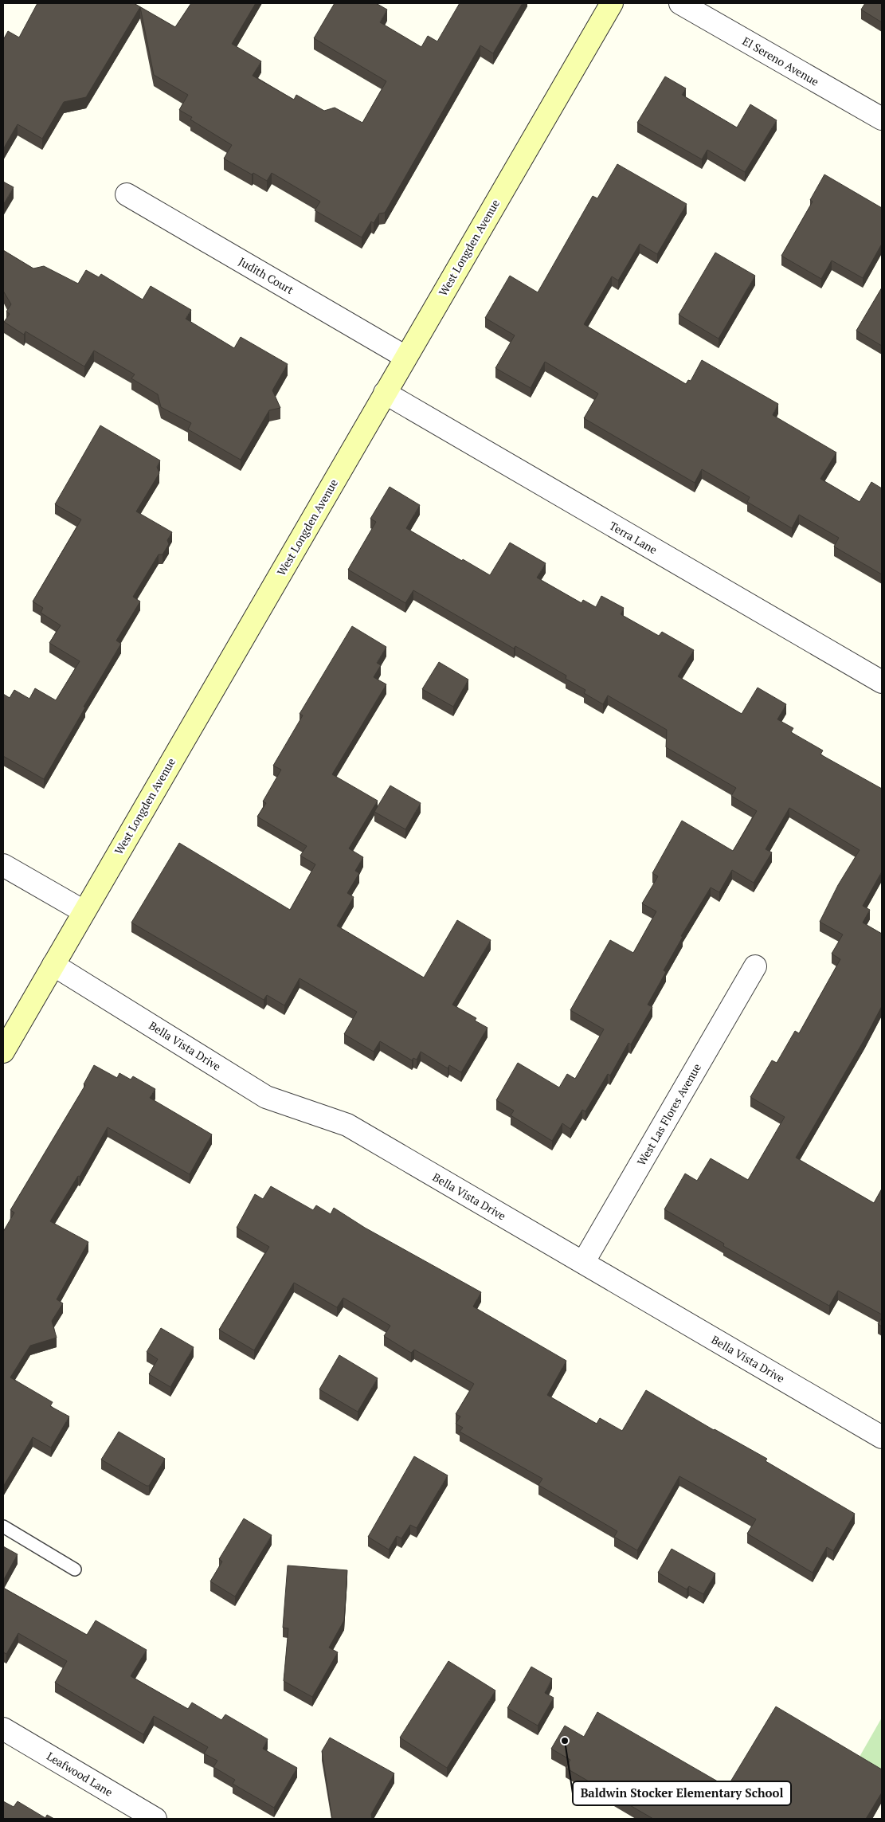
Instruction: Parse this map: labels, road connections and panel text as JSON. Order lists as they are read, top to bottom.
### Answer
{
  "streets": {
    "street": [
      "El Sereno Avenue",
      "West Longden Avenue",
      "Judith Court",
      "Terra Lane",
      "Bella Vista Drive",
      "West Las Flores Avenue",
      "Leafwood Lane"
    ]
  },
  "crossings": [
    ["West Longden Avenue", "Judith Court"],
    ["West Longden Avenue", "Terra Lane"],
    ["West Longden Avenue", "Bella Vista Drive"],
    ["Bella Vista Drive", "West Las Flores Avenue"]
  ],
  "places": ["Baldwin Stocker Elementary School"]
}
